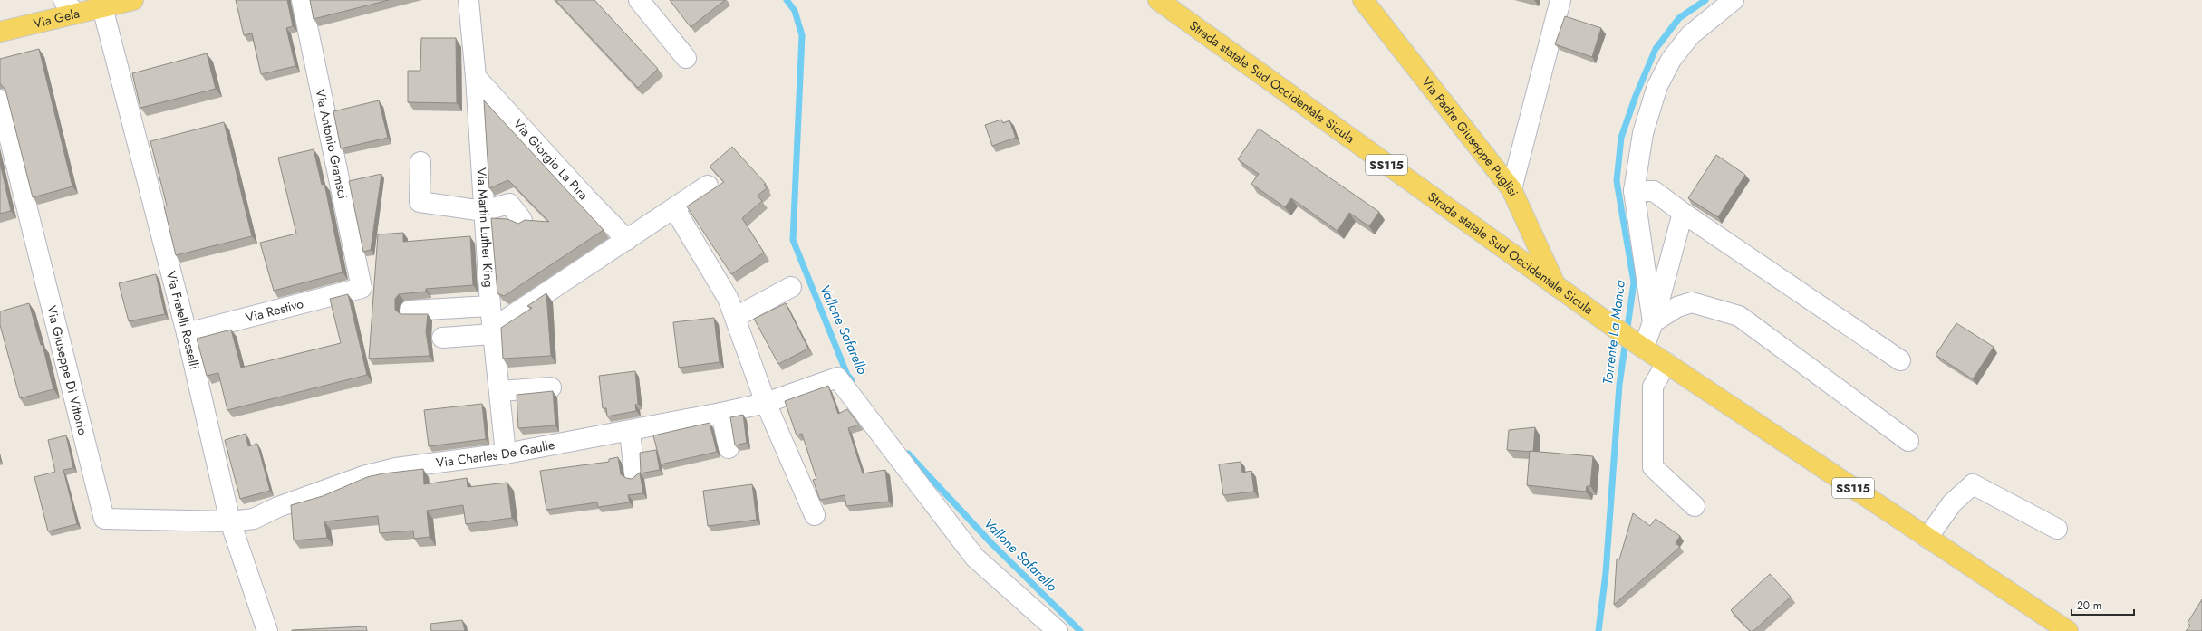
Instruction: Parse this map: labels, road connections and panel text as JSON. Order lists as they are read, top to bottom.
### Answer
{
  "streets": {
    "main road": [
      "Via Gela",
      "Strada statale Sud Occidentale Sicula",
      "Via Padre Giuseppe Puglisi",
      "SS115"
    ],
    "street": [
      "Via Antonio Gramsci",
      "Via Giorgio La Pira",
      "Via Martin Luther King",
      "Via Restivo",
      "Via Fratelli Rosselli",
      "Via Giuseppe Di Vittorio",
      "Via Charles De Gaulle"
    ]
  },
  "crossings": [
    ["Via Gela", "Via Fratelli Rosselli"],
    ["Strada statale Sud Occidentale Sicula", "Via Padre Giuseppe Puglisi"],
    ["Via Antonio Gramsci", "Via Restivo"],
    ["Via Giorgio La Pira", "Via Martin Luther King"],
    ["Via Martin Luther King", "Via Charles De Gaulle"],
    ["Via Restivo", "Via Fratelli Rosselli"],
    ["Via Fratelli Rosselli", "Via Giuseppe Di Vittorio"],
    ["Via Fratelli Rosselli", "Via Charles De Gaulle"],
    ["Via Giuseppe Di Vittorio", "Via Charles De Gaulle"]
  ],
  "water": ["Vallone Safarello", "Torrente La Manca"],
  "scale_bar": "20 m"
}
